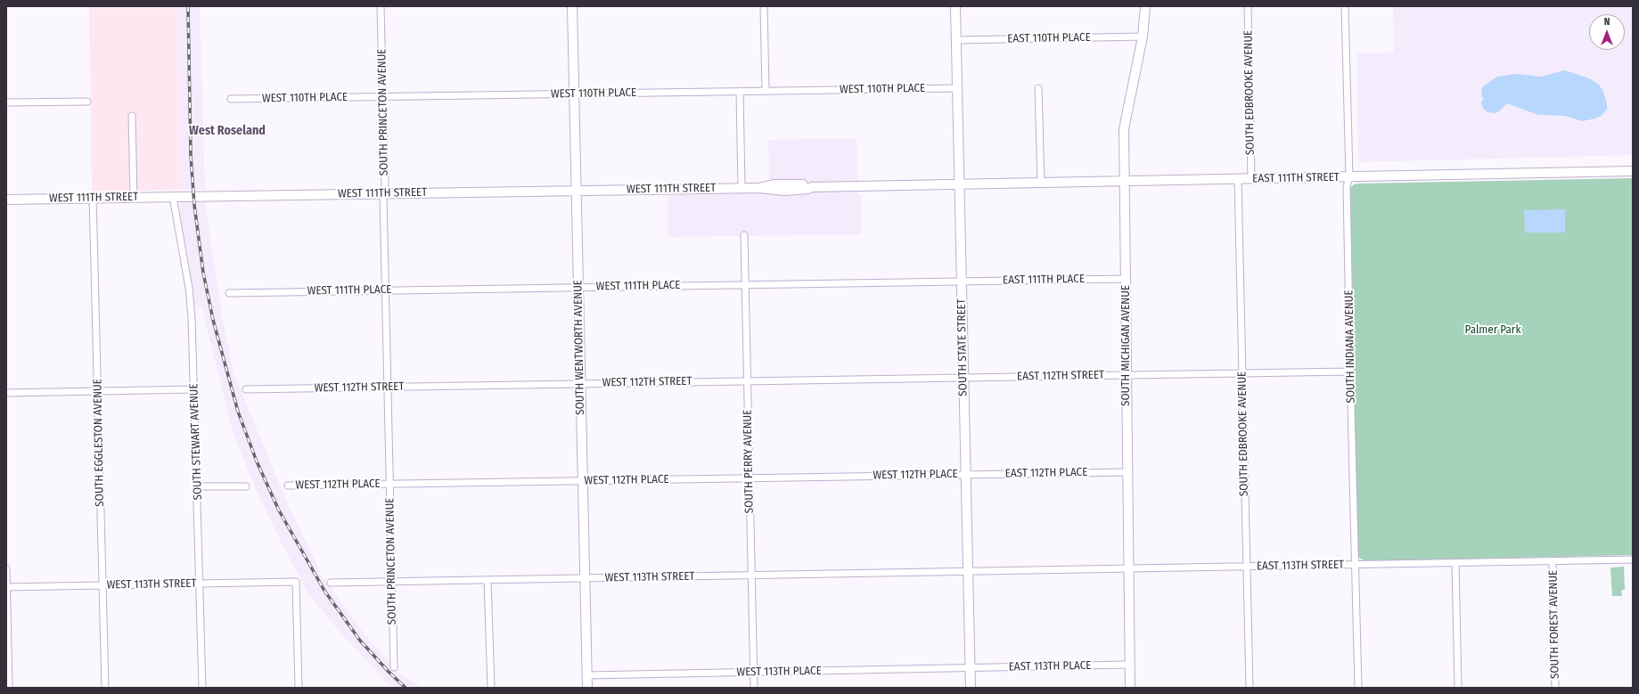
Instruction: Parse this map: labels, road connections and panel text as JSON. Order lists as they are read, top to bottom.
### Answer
{
  "streets": {
    "main road": [
      "EAST 111TH STREET",
      "WEST 111TH STREET",
      "SOUTH MICHIGAN AVENUE",
      "SOUTH WENTWORTH AVENUE",
      "SOUTH STATE STREET"
    ],
    "street": [
      "EAST 110TH PLACE",
      "WEST 110TH PLACE",
      "SOUTH EDBROOKE AVENUE",
      "SOUTH PRINCETON AVENUE",
      "EAST 111TH PLACE",
      "WEST 111TH PLACE",
      "SOUTH INDIANA AVENUE",
      "EAST 112TH STREET",
      "WEST 112TH STREET",
      "SOUTH STEWART AVENUE",
      "SOUTH EGGLESTON AVENUE",
      "SOUTH PERRY AVENUE",
      "EAST 112TH PLACE",
      "WEST 112TH PLACE",
      "EAST 113TH STREET",
      "WEST 113TH STREET",
      "SOUTH FOREST AVENUE",
      "EAST 113TH PLACE",
      "WEST 113TH PLACE"
    ]
  },
  "crossings": [
    ["EAST 110TH PLACE", "SOUTH MICHIGAN AVENUE"],
    ["EAST 110TH PLACE", "SOUTH STATE STREET"],
    ["WEST 110TH PLACE", "SOUTH PRINCETON AVENUE"],
    ["WEST 110TH PLACE", "SOUTH WENTWORTH AVENUE"],
    ["WEST 110TH PLACE", "SOUTH STATE STREET"],
    ["SOUTH EDBROOKE AVENUE", "EAST 111TH STREET"],
    ["SOUTH EDBROOKE AVENUE", "EAST 112TH STREET"],
    ["SOUTH EDBROOKE AVENUE", "EAST 113TH STREET"],
    ["SOUTH PRINCETON AVENUE", "WEST 111TH STREET"],
    ["SOUTH PRINCETON AVENUE", "WEST 111TH PLACE"],
    ["SOUTH PRINCETON AVENUE", "WEST 112TH STREET"],
    ["SOUTH PRINCETON AVENUE", "WEST 112TH PLACE"],
    ["SOUTH PRINCETON AVENUE", "WEST 113TH STREET"],
    ["EAST 111TH STREET", "WEST 111TH STREET"],
    ["EAST 111TH STREET", "SOUTH MICHIGAN AVENUE"],
    ["EAST 111TH STREET", "SOUTH INDIANA AVENUE"],
    ["EAST 111TH STREET", "SOUTH STATE STREET"],
    ["WEST 111TH STREET", "SOUTH WENTWORTH AVENUE"],
    ["WEST 111TH STREET", "SOUTH STATE STREET"],
    ["WEST 111TH STREET", "SOUTH STEWART AVENUE"],
    ["WEST 111TH STREET", "SOUTH EGGLESTON AVENUE"],
    ["EAST 111TH PLACE", "WEST 111TH PLACE"],
    ["EAST 111TH PLACE", "SOUTH MICHIGAN AVENUE"],
    ["EAST 111TH PLACE", "SOUTH STATE STREET"],
    ["WEST 111TH PLACE", "SOUTH WENTWORTH AVENUE"],
    ["WEST 111TH PLACE", "SOUTH STATE STREET"],
    ["WEST 111TH PLACE", "SOUTH PERRY AVENUE"],
    ["SOUTH MICHIGAN AVENUE", "EAST 112TH STREET"],
    ["SOUTH MICHIGAN AVENUE", "EAST 112TH PLACE"],
    ["SOUTH MICHIGAN AVENUE", "EAST 113TH STREET"],
    ["SOUTH MICHIGAN AVENUE", "EAST 113TH PLACE"],
    ["SOUTH INDIANA AVENUE", "EAST 112TH STREET"],
    ["SOUTH INDIANA AVENUE", "EAST 113TH STREET"],
    ["SOUTH WENTWORTH AVENUE", "WEST 112TH STREET"],
    ["SOUTH WENTWORTH AVENUE", "WEST 112TH PLACE"],
    ["SOUTH WENTWORTH AVENUE", "WEST 113TH STREET"],
    ["SOUTH WENTWORTH AVENUE", "WEST 113TH PLACE"],
    ["SOUTH STATE STREET", "EAST 112TH STREET"],
    ["SOUTH STATE STREET", "WEST 112TH STREET"],
    ["SOUTH STATE STREET", "EAST 112TH PLACE"],
    ["SOUTH STATE STREET", "WEST 112TH PLACE"],
    ["SOUTH STATE STREET", "EAST 113TH STREET"],
    ["SOUTH STATE STREET", "WEST 113TH STREET"],
    ["SOUTH STATE STREET", "EAST 113TH PLACE"],
    ["SOUTH STATE STREET", "WEST 113TH PLACE"],
    ["EAST 112TH STREET", "WEST 112TH STREET"],
    ["WEST 112TH STREET", "SOUTH PERRY AVENUE"],
    ["SOUTH STEWART AVENUE", "WEST 113TH STREET"],
    ["SOUTH EGGLESTON AVENUE", "WEST 113TH STREET"],
    ["SOUTH PERRY AVENUE", "WEST 112TH PLACE"],
    ["SOUTH PERRY AVENUE", "WEST 113TH STREET"],
    ["SOUTH PERRY AVENUE", "WEST 113TH PLACE"],
    ["EAST 112TH PLACE", "WEST 112TH PLACE"],
    ["EAST 113TH STREET", "WEST 113TH STREET"],
    ["EAST 113TH STREET", "SOUTH FOREST AVENUE"],
    ["EAST 113TH PLACE", "WEST 113TH PLACE"]
  ],
  "districts": ["West Roseland"],
  "parks": ["Palmer Park"],
  "north": "top"
}
